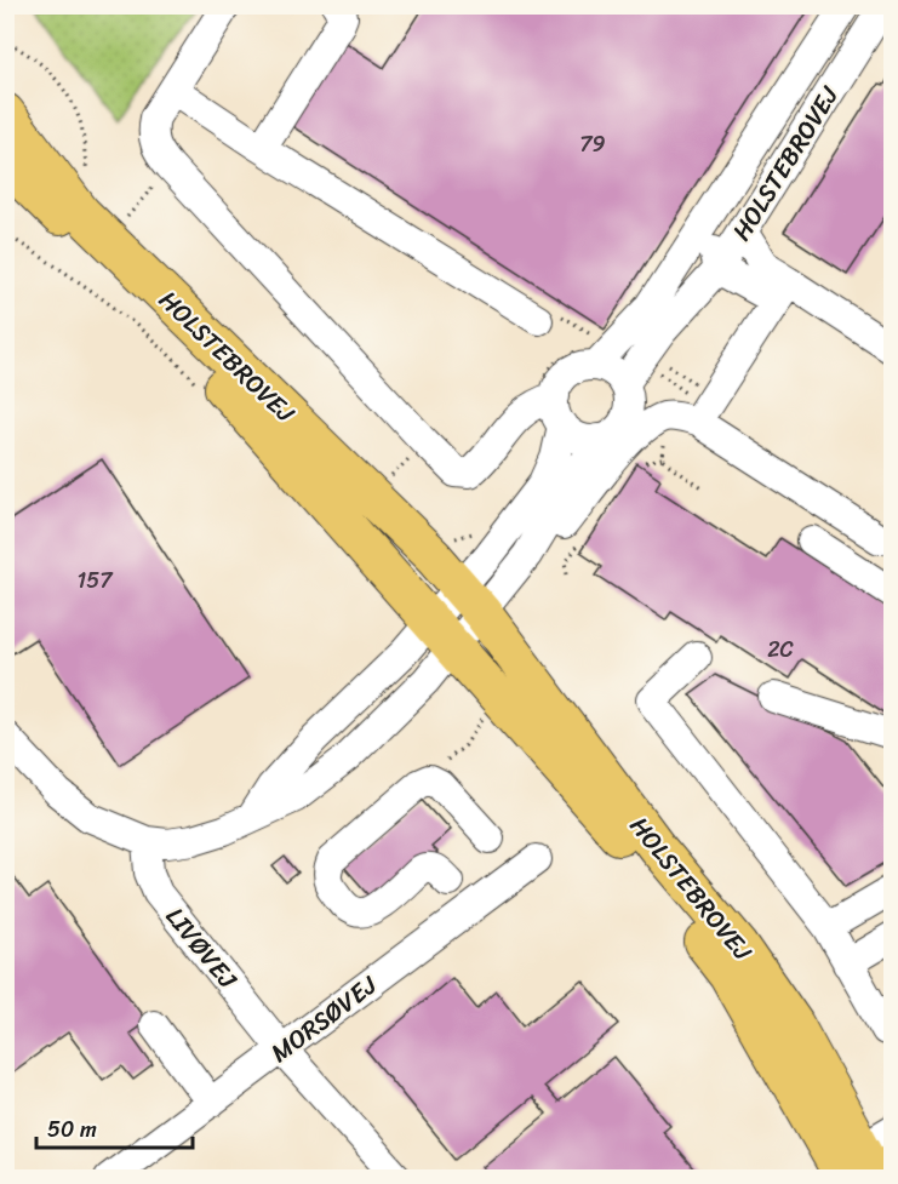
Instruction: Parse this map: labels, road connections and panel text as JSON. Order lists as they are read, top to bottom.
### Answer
{
  "streets": {
    "main road": ["HOLSTEBROVEJ"],
    "street": ["LIVØVEJ", "MORSØVEJ"]
  },
  "crossings": [
    ["LIVØVEJ", "MORSØVEJ"]
  ],
  "house_numbers": ["79", "157", "2C"],
  "scale_bar": "50 m"
}
